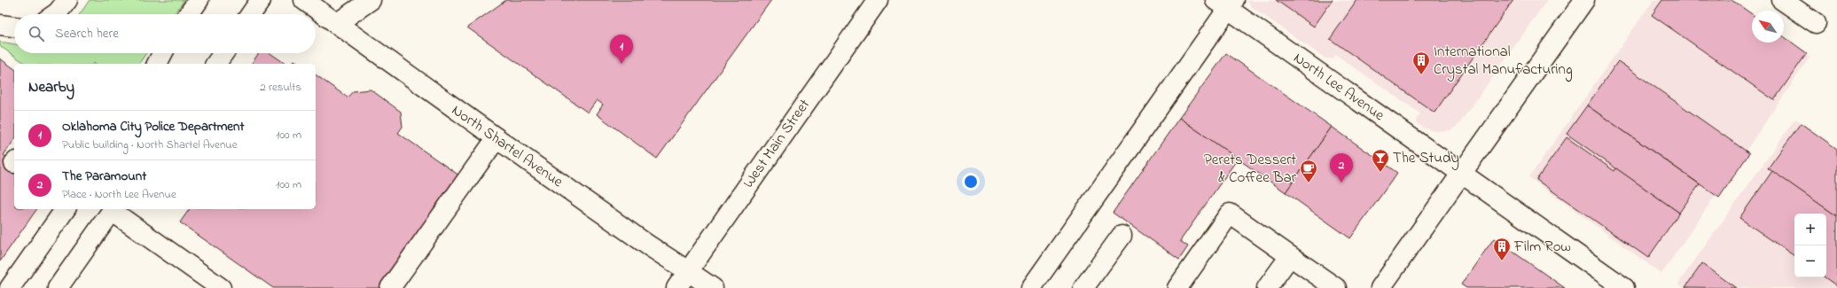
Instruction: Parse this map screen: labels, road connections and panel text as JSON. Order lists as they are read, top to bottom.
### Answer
{
  "streets": {
    "main road": ["North Lee Avenue", "West Main Street", "North Shartel Avenue"]
  },
  "crossings": [
    ["West Main Street", "North Shartel Avenue"]
  ],
  "places": {
    "building": ["International Crystal Manufacturing", "Film Row"],
    "bar": ["The Study"],
    "cafe": ["Perets Dessert & Coffee Bar"]
  },
  "north": "top left",
  "page": {
    "search": "Search here",
    "pins": ["1", "2"],
    "heading": ["Nearby", "2 results"],
    "list": [
      {
        "mark": "1",
        "name": "Oklahoma City Police Department",
        "note": "Public building · North Shartel Avenue",
        "value": "100 m"
      },
      {
        "mark": "2",
        "name": "The Paramount",
        "note": "Place · North Lee Avenue",
        "value": "100 m"
      }
    ],
    "map_buttons": ["+", "−"]
  }
}
